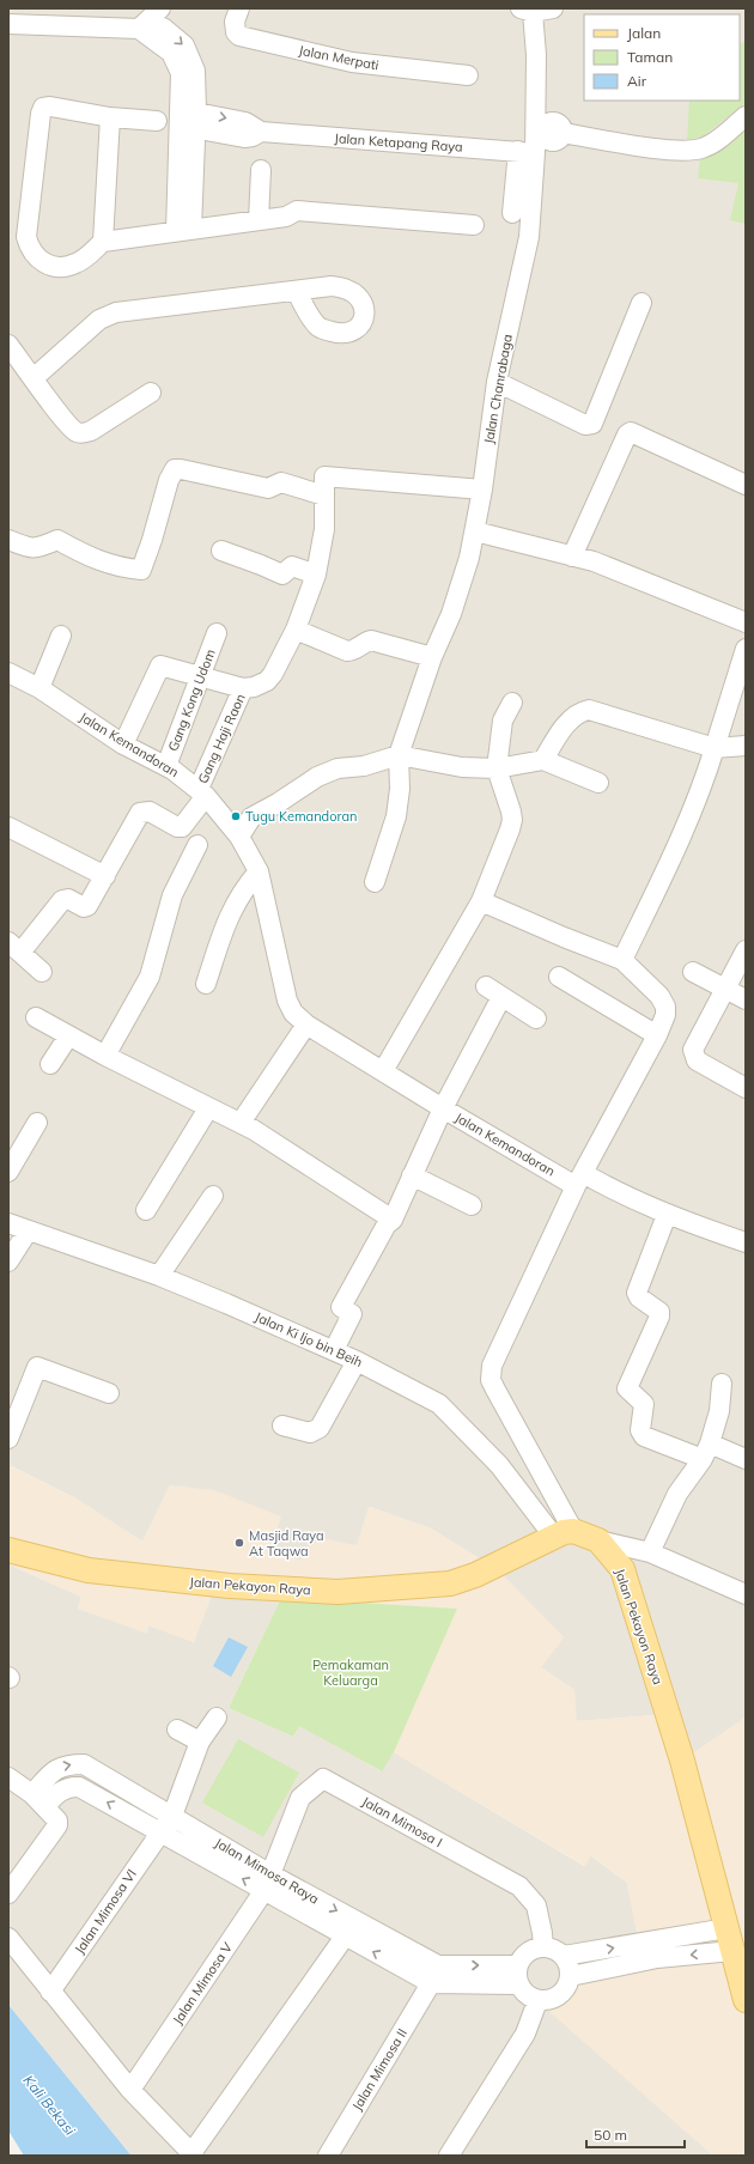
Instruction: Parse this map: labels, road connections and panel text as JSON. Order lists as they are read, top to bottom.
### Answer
{
  "streets": {
    "main road": ["Jalan Pekayon Raya"],
    "street": [
      "Jalan Merpati",
      "Jalan Ketapang Raya",
      "Jalan Chanrabaga",
      "Gang Kong Udom",
      "Gang Haji Raon",
      "Jalan Kemandoran",
      "Jalan Ki Ijo bin Beih",
      "Jalan Mimosa I",
      "Jalan Mimosa Raya",
      "Jalan Mimosa VI",
      "Jalan Mimosa V",
      "Jalan Mimosa II"
    ]
  },
  "crossings": [
    ["Jalan Ketapang Raya", "Jalan Chanrabaga"],
    ["Gang Kong Udom", "Jalan Kemandoran"],
    ["Gang Haji Raon", "Jalan Kemandoran"],
    ["Jalan Ki Ijo bin Beih", "Jalan Pekayon Raya"],
    ["Jalan Mimosa I", "Jalan Mimosa Raya"],
    ["Jalan Mimosa I", "Jalan Mimosa V"],
    ["Jalan Mimosa Raya", "Jalan Mimosa VI"],
    ["Jalan Mimosa Raya", "Jalan Mimosa V"]
  ],
  "water": ["Kali Bekasi"],
  "parks": ["Pemakaman Keluarga"],
  "places": ["Tugu Kemandoran", "Masjid Raya At Taqwa"],
  "legend": ["Jalan", "Taman", "Air"],
  "scale_bar": "50 m"
}
